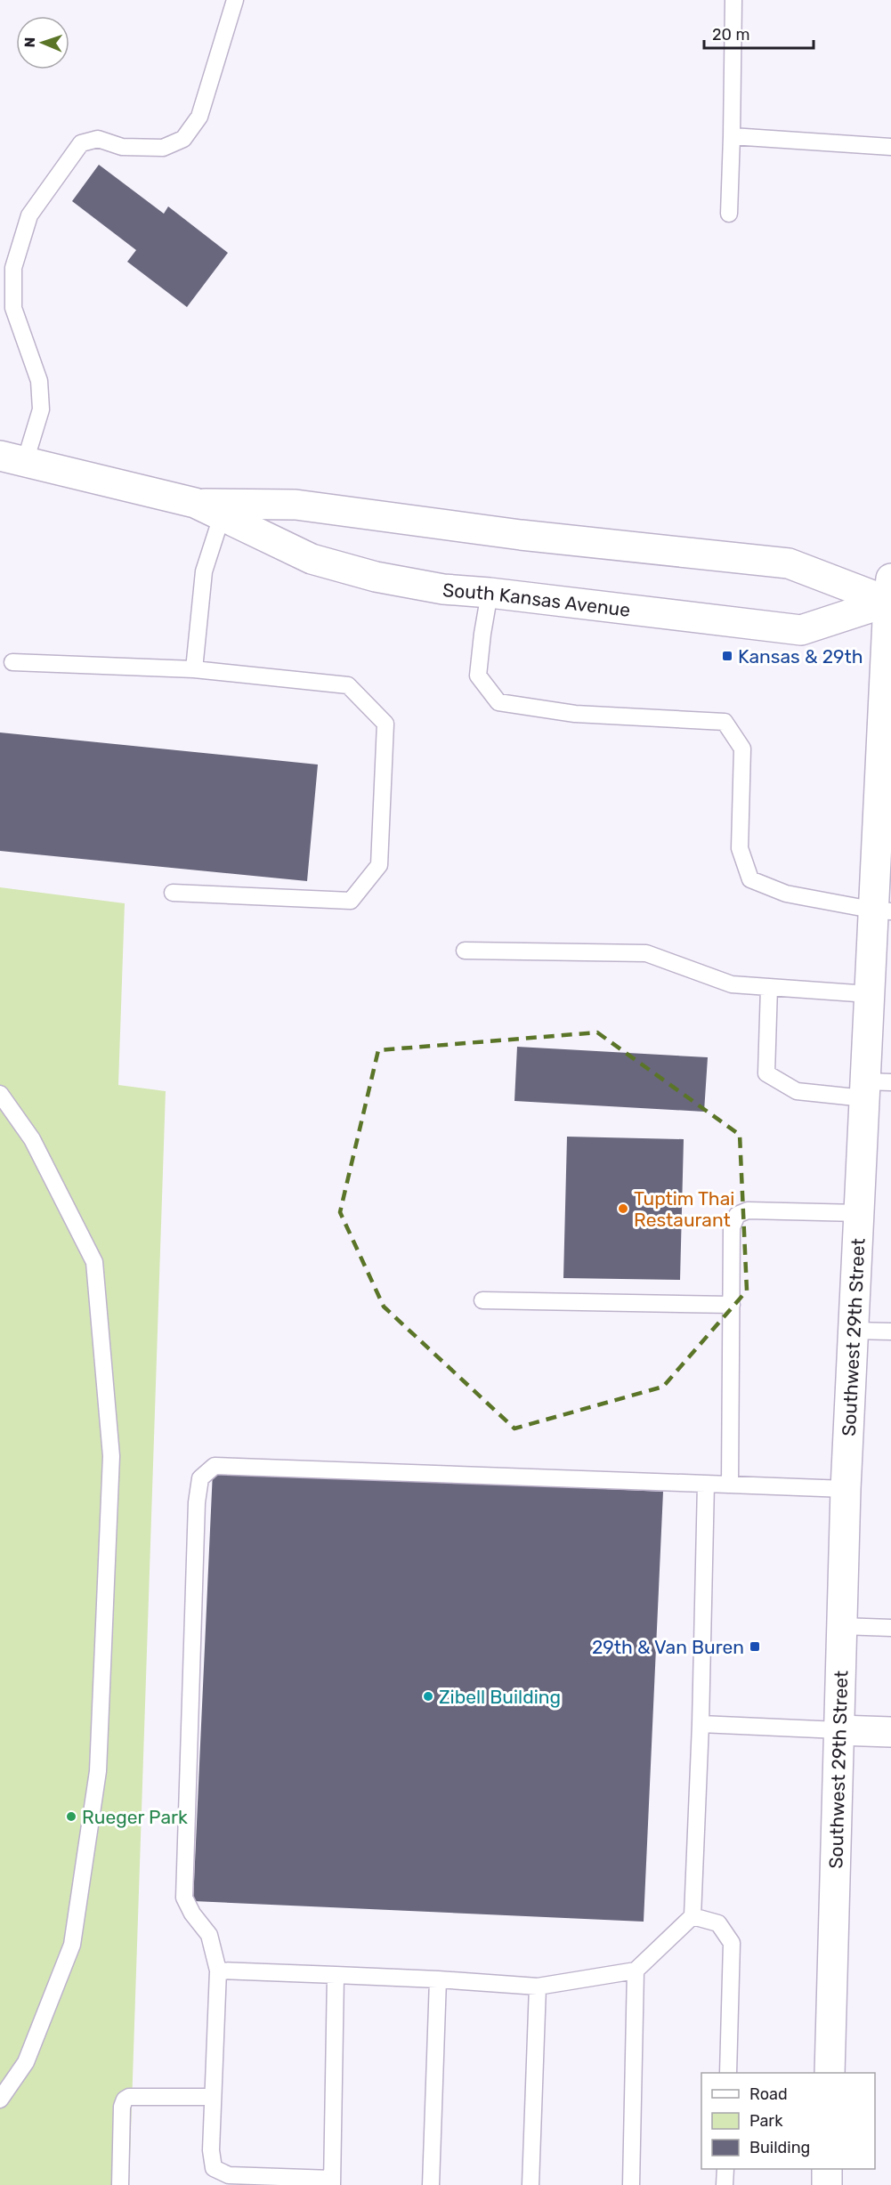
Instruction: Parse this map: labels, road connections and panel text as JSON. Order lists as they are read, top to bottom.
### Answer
{
  "streets": {
    "main road": ["South Kansas Avenue", "Southwest 29th Street"]
  },
  "crossings": [
    ["South Kansas Avenue", "Southwest 29th Street"]
  ],
  "places": {
    "transit": ["Kansas & 29th", "29th & Van Buren"],
    "other": ["Tuptim Thai Restaurant", "Zibell Building", "Rueger Park"]
  },
  "legend": ["Road", "Park", "Building"],
  "scale_bar": "20 m",
  "north": "left"
}
